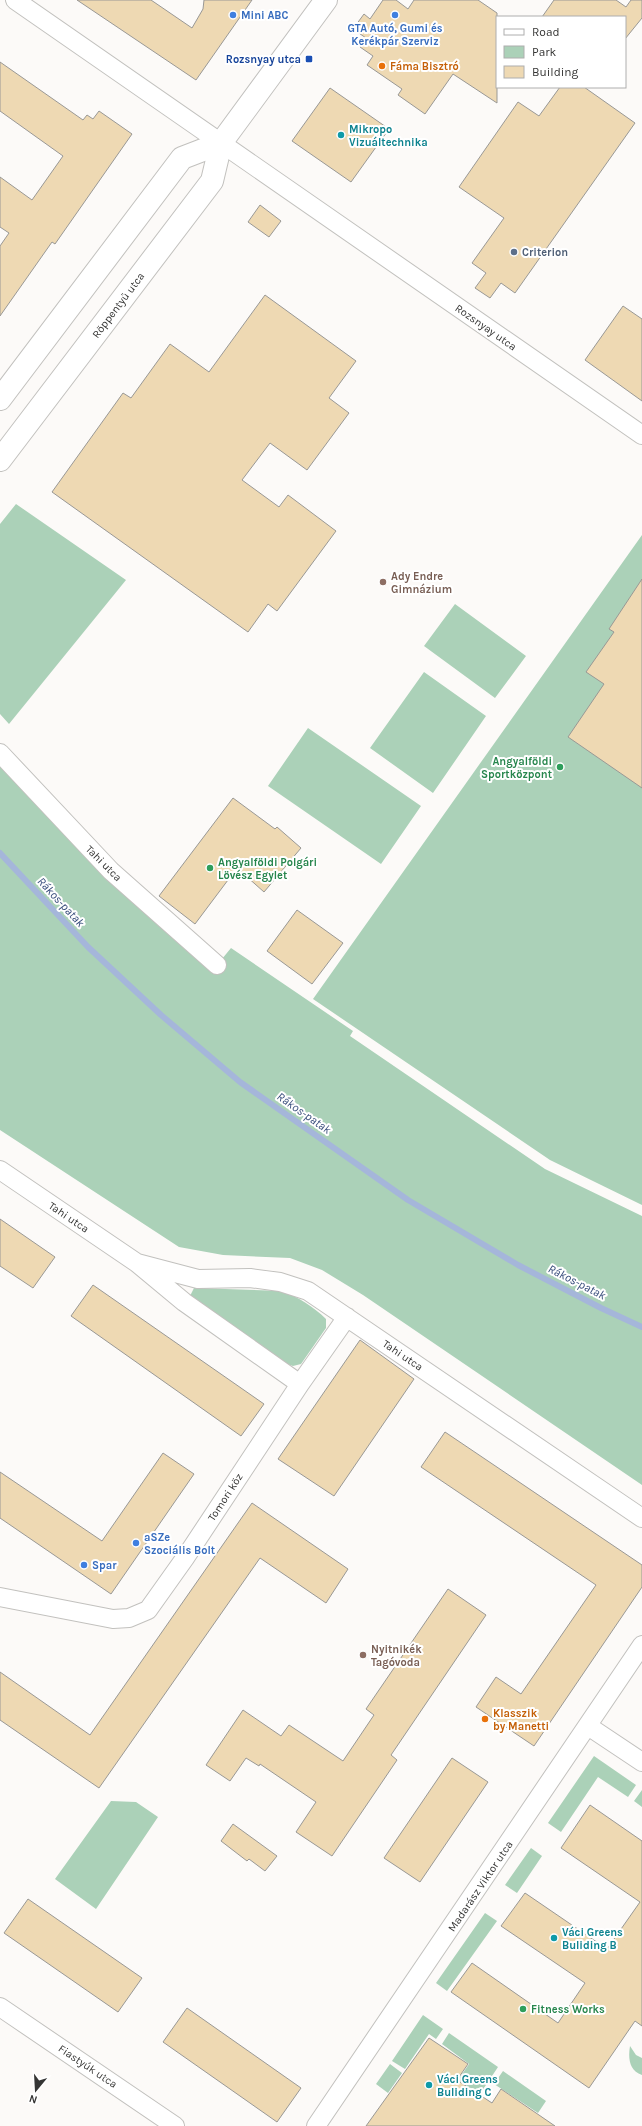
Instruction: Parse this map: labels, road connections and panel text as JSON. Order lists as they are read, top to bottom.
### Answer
{
  "streets": {
    "street": [
      "Röppentyű utca",
      "Rozsnyay utca",
      "Tahi utca",
      "Tomori köz",
      "Madarász Viktor utca",
      "Fiastyúk utca"
    ]
  },
  "crossings": [
    ["Röppentyű utca", "Rozsnyay utca"],
    ["Tahi utca", "Tomori köz"]
  ],
  "water": ["Rákos-patak"],
  "places": {
    "other": [
      "Mini ABC",
      "GTA Autó, Gumi és Kerékpár Szerviz",
      "Fáma Bisztró",
      "Mikropo Vizuáltechnika",
      "Criterion",
      "Ady Endre Gimnázium",
      "Angyalföldi Sportközpont",
      "Angyalföldi Polgári Lövész Egylet",
      "aSZe Szociális Bolt",
      "Spar",
      "Nyitnikék Tagóvoda",
      "Klasszik by Manetti",
      "Váci Greens Buliding B",
      "Fitness Works",
      "Váci Greens Buliding C"
    ],
    "transit": ["Rozsnyay utca"]
  },
  "legend": ["Road", "Park", "Building"],
  "north": "bottom"
}
